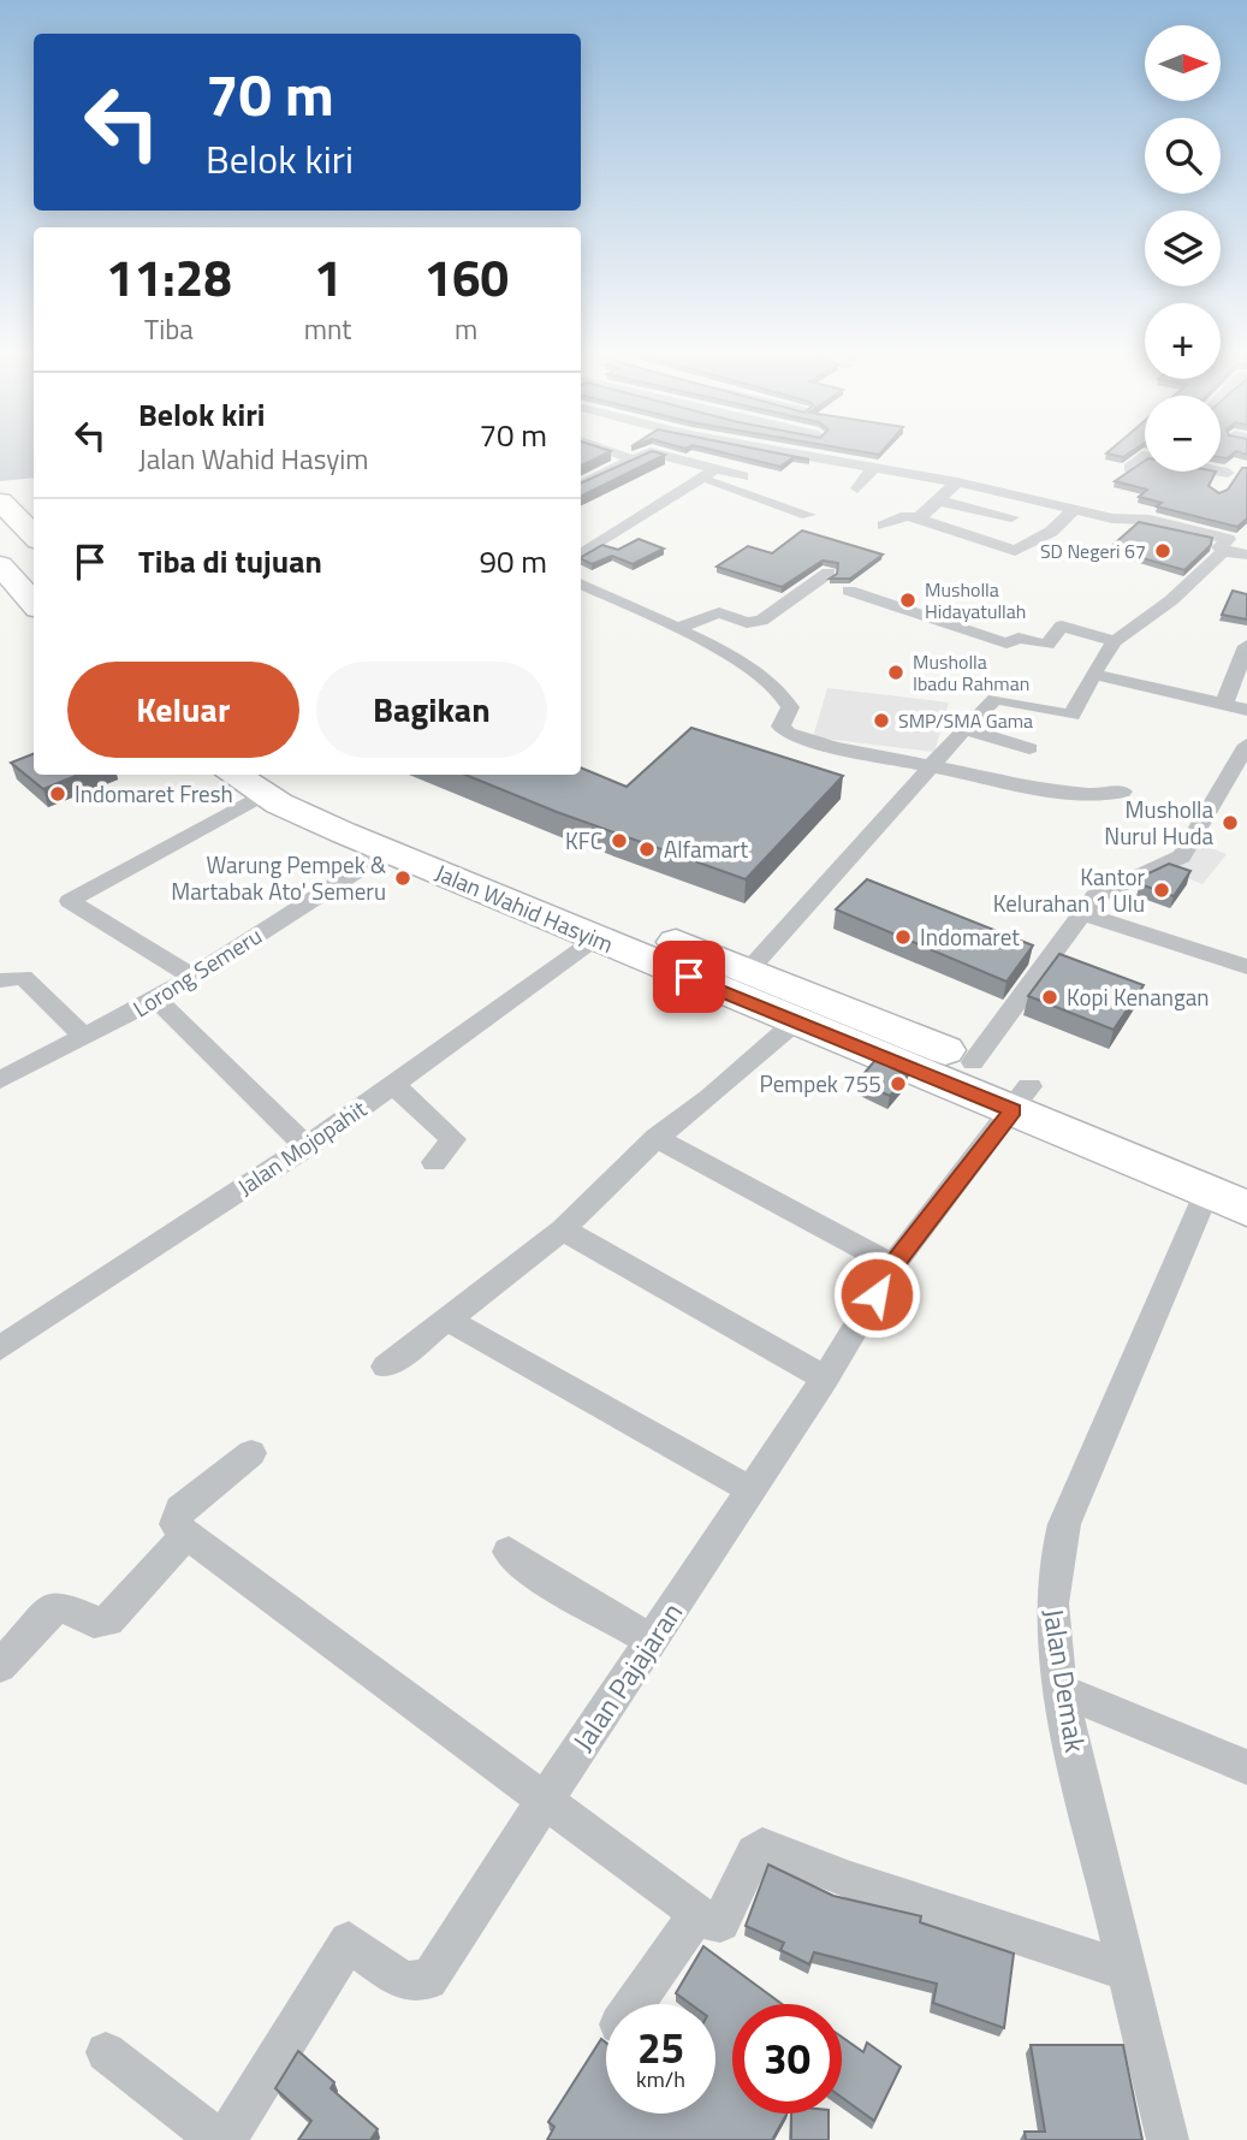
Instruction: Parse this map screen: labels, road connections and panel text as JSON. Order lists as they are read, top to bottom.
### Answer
{
  "streets": {
    "highway": ["Jalan Wahid Hasyim"],
    "street": [
      "Lorong Semeru",
      "Jalan Mojopahit",
      "Jalan Pajajaran",
      "Jalan Demak"
    ]
  },
  "crossings": [
    ["Jalan Wahid Hasyim", "Lorong Semeru"],
    ["Jalan Wahid Hasyim", "Jalan Mojopahit"],
    ["Jalan Wahid Hasyim", "Jalan Pajajaran"],
    ["Jalan Wahid Hasyim", "Jalan Demak"]
  ],
  "places": [
    "SD Negeri 67",
    "Musholla Hidayatullah",
    "Musholla Ibadu Rahman",
    "SMP/SMA Gama",
    "Indomaret Fresh",
    "Musholla Nurul Huda",
    "KFC",
    "Alfamart",
    "Warung Pempek & Martabak Ato' Semeru",
    "Kantor Kelurahan 1 Ulu",
    "Indomaret",
    "Kopi Kenangan",
    "Pempek 755"
  ],
  "north": "right",
  "page": {
    "map_buttons": ["+", "−"],
    "turn": ["70 m", "Belok kiri"],
    "eta": [
      "11:28",
      "Tiba",
      "1",
      "mnt",
      "160",
      "m"
    ],
    "list": [
      {
        "name": "Belok kiri",
        "note": "Jalan Wahid Hasyim",
        "value": "70 m"
      },
      {
        "name": "Tiba di tujuan",
        "value": "90 m"
      }
    ],
    "buttons": ["Keluar", "Bagikan"],
    "speed": "25 km/h",
    "limit": "30"
  }
}
